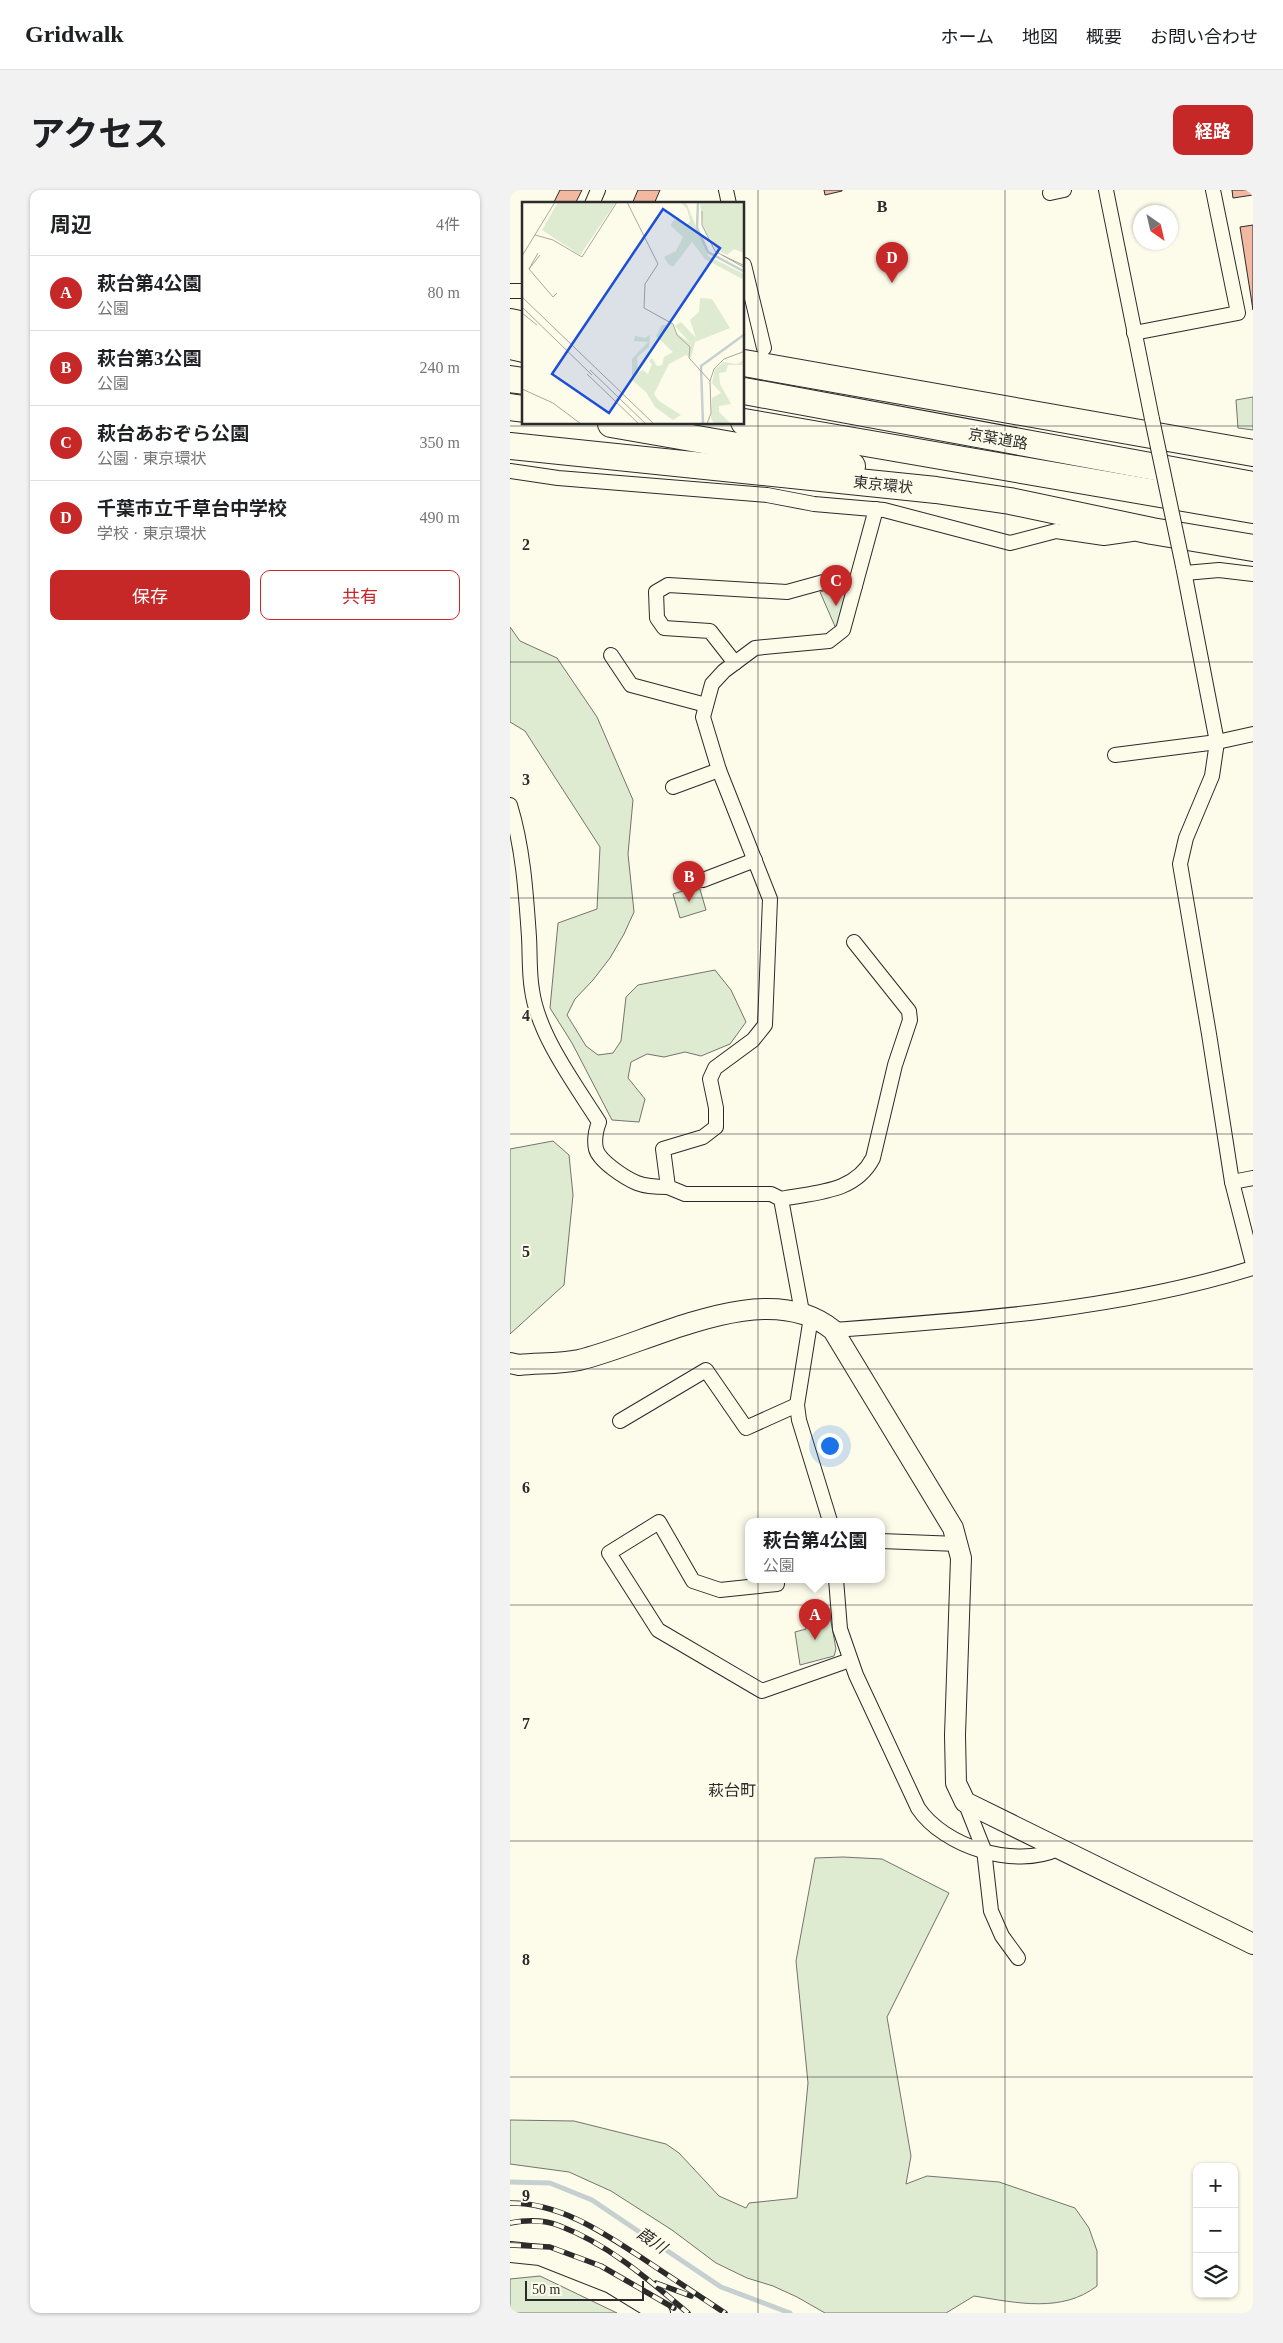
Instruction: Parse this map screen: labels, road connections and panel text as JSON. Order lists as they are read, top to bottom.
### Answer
{
  "streets": {
    "highway": ["京葉道路", "東京環状"]
  },
  "districts": ["萩台町"],
  "water": ["葭川"],
  "scale_bar": "50 m",
  "north": "bottom right",
  "page": {
    "header": "Gridwalk",
    "nav": [
      "ホーム",
      "地図",
      "概要",
      "お問い合わせ"
    ],
    "title": "アクセス",
    "buttons": [
      "経路",
      ["保存", "共有"]
    ],
    "heading": ["周辺", "4件"],
    "pins": [
      "D",
      "C",
      "B",
      "A"
    ],
    "list": [
      {
        "mark": "A",
        "name": "萩台第4公園",
        "note": "公園",
        "value": "80 m"
      },
      {
        "mark": "B",
        "name": "萩台第3公園",
        "note": "公園",
        "value": "240 m"
      },
      {
        "mark": "C",
        "name": "萩台あおぞら公園",
        "note": "公園 · 東京環状",
        "value": "350 m"
      },
      {
        "mark": "D",
        "name": "千葉市立千草台中学校",
        "note": "学校 · 東京環状",
        "value": "490 m"
      }
    ],
    "popup": ["萩台第4公園", "公園"],
    "map_buttons": ["+", "−"],
    "scale": "50 m"
  },
  "grid": {
    "columns": ["B"],
    "rows": [
      "2",
      "3",
      "4",
      "5",
      "6",
      "7",
      "8",
      "9"
    ]
  }
}
